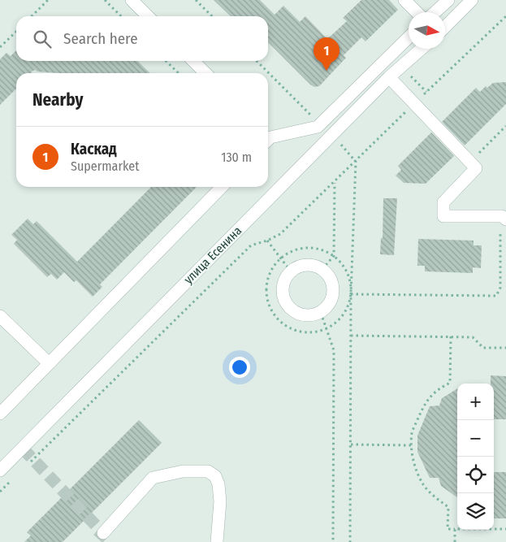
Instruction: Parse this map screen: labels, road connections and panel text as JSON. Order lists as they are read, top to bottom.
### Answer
{
  "streets": {
    "street": ["улица Есенина"]
  },
  "north": "right",
  "page": {
    "search": "Search here",
    "pins": "1",
    "heading": "Nearby",
    "list": [
      {
        "mark": "1",
        "name": "Каскад",
        "note": "Supermarket",
        "value": "130 m"
      }
    ],
    "map_buttons": ["+", "−"]
  }
}
